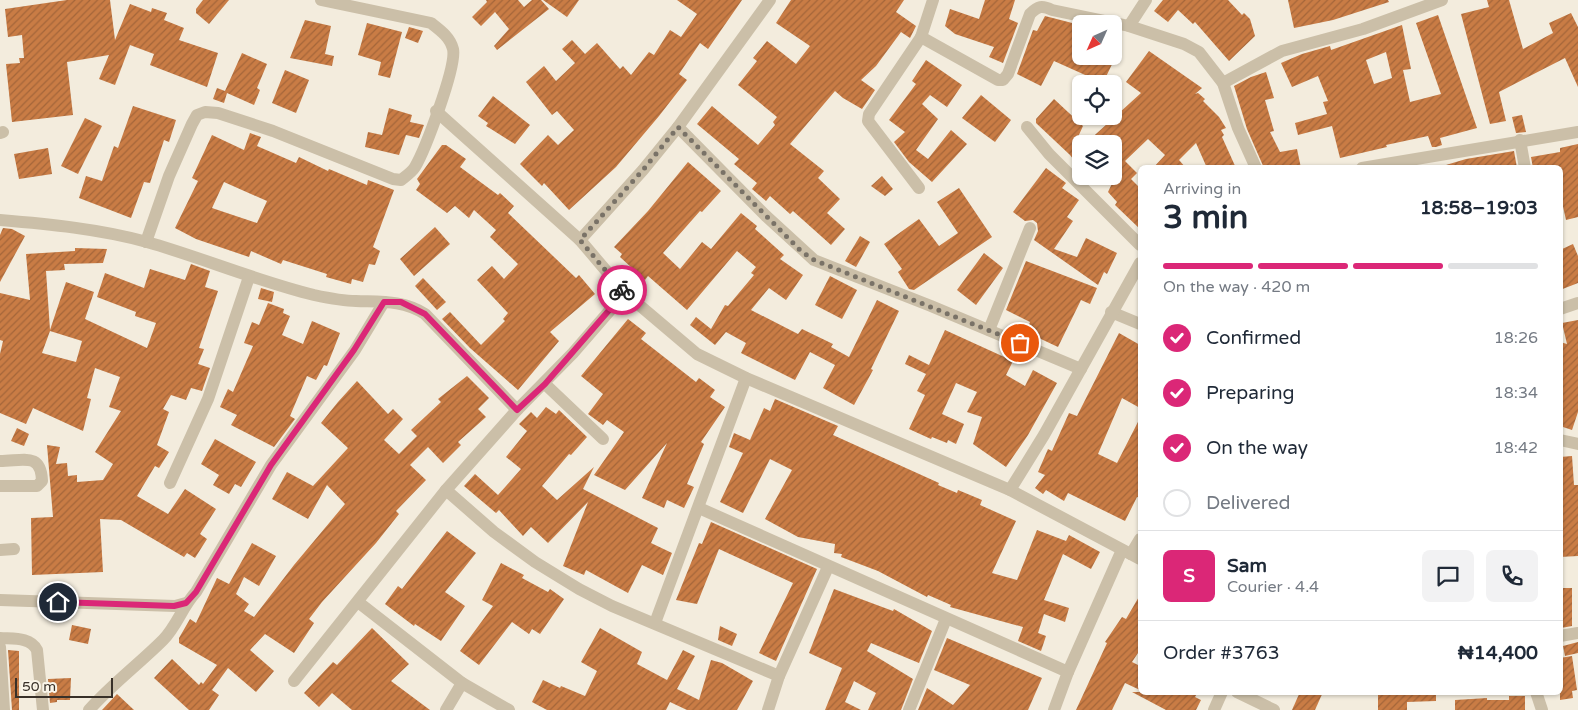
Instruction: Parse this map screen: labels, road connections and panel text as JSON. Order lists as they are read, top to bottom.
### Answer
{
  "scale_bar": "50 m",
  "north": "bottom left",
  "page": {
    "heading": ["3 min", "Arriving in", "18:58–19:03"],
    "panel": [
      "Sam",
      "Courier · 4.4",
      "Order #3763",
      "₦14,400"
    ],
    "bar": "On the way · 420 m",
    "list": [
      ["Confirmed", "18:26"],
      ["Preparing", "18:34"],
      ["On the way", "18:42"],
      "Delivered"
    ],
    "round": "S",
    "scale": "50 m"
  }
}
